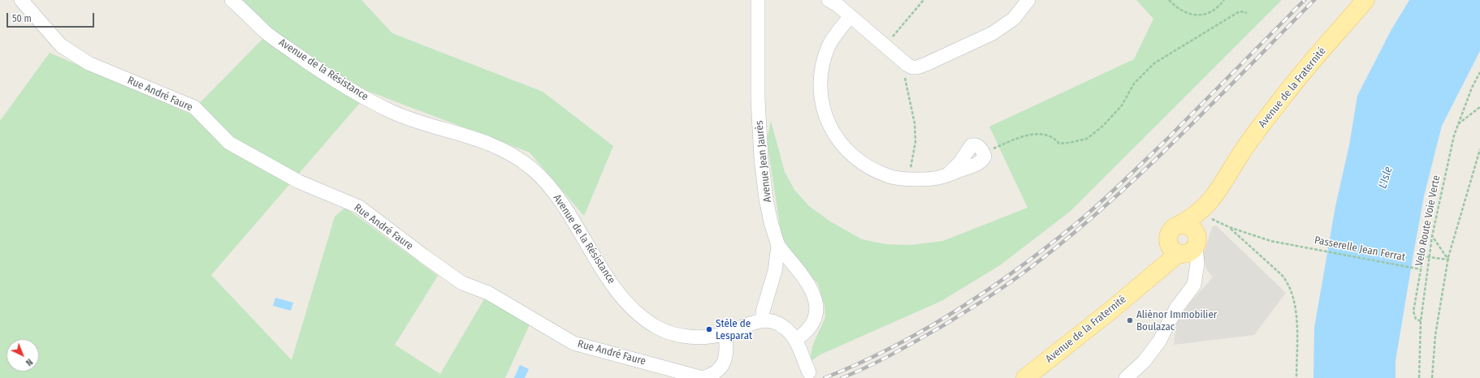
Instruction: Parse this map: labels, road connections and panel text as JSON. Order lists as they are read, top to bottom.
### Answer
{
  "streets": {
    "main road": ["Avenue de la Fraternité"],
    "street": ["Avenue de la Résistance", "Rue André Faure", "Avenue Jean Jaurès"],
    "path": ["Velo Route Voie Verte", "Passerelle Jean Ferrat"]
  },
  "crossings": [
    ["Avenue de la Résistance", "Rue André Faure"],
    ["Avenue de la Résistance", "Avenue Jean Jaurès"]
  ],
  "water": ["L'Isle"],
  "places": ["Aliénor Immobilier Boulazac", "Stèle de Lesparat"],
  "scale_bar": "50 m",
  "north": "bottom right"
}
